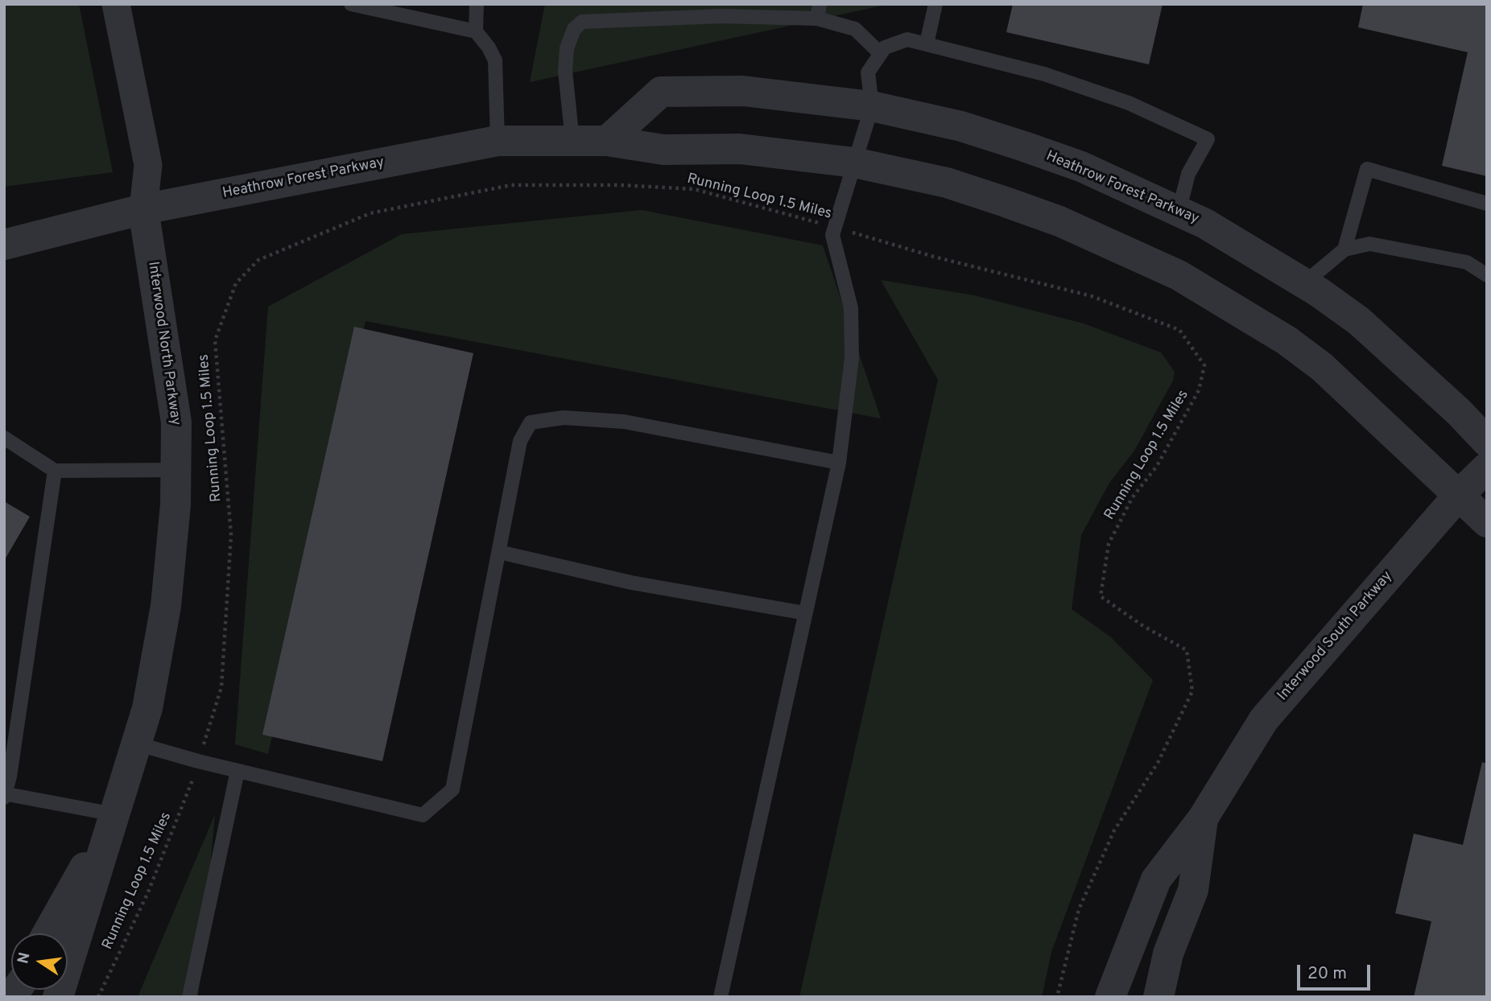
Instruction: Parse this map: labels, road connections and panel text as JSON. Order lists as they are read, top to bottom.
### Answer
{
  "streets": {
    "street": ["Heathrow Forest Parkway", "Interwood North Parkway", "Interwood South Parkway"],
    "path": ["Running Loop 1.5 Miles"]
  },
  "crossings": [
    ["Heathrow Forest Parkway", "Interwood North Parkway"],
    ["Heathrow Forest Parkway", "Interwood South Parkway"]
  ],
  "scale_bar": "20 m",
  "north": "left"
}
